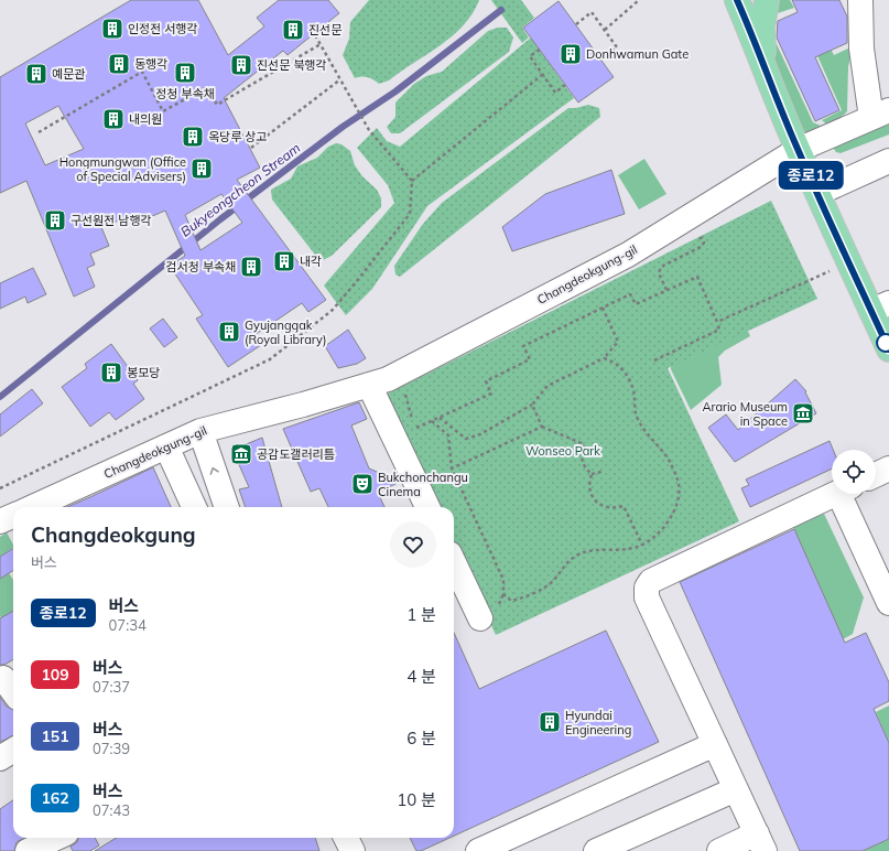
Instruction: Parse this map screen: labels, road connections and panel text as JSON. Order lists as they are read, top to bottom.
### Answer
{
  "streets": {
    "street": ["Changdeokgung-gil"]
  },
  "water": ["Bukyeongcheon Stream"],
  "parks": ["Wonseo Park"],
  "places": {
    "building": [
      "인정전 서행각",
      "진선문",
      "Donhwamun Gate",
      "동행각",
      "진선문 북행각",
      "정청 부속채",
      "예문관",
      "내의원",
      "옥당루 상고",
      "Hongmungwan (Office of Special Advisers)",
      "구선원전 남행각",
      "내각",
      "검서청 부속채",
      "Gyujanggak (Royal Library)",
      "봉모당",
      "Hyundai Engineering"
    ],
    "museum": ["Arario Museum in Space", "공감도갤러리틈"],
    "theatre": ["Bukchonchangu Cinema"]
  },
  "lines": ["bus line 종로12"],
  "page": {
    "on_map": "종로12",
    "heading": ["Changdeokgung", "버스"],
    "list": [
      {
        "mark": "종로12",
        "name": "버스",
        "note": "07:34",
        "value": "1 분"
      },
      {
        "mark": "109",
        "name": "버스",
        "note": "07:37",
        "value": "4 분"
      },
      {
        "mark": "151",
        "name": "버스",
        "note": "07:39",
        "value": "6 분"
      },
      {
        "mark": "162",
        "name": "버스",
        "note": "07:43",
        "value": "10 분"
      }
    ]
  }
}
